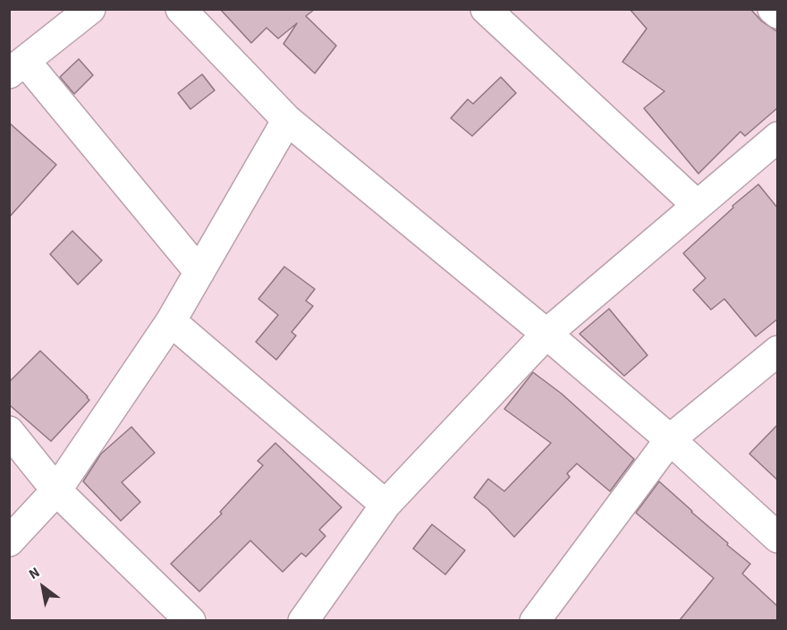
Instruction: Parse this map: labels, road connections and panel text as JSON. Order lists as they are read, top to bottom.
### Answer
{
  "north": "top left"
}
